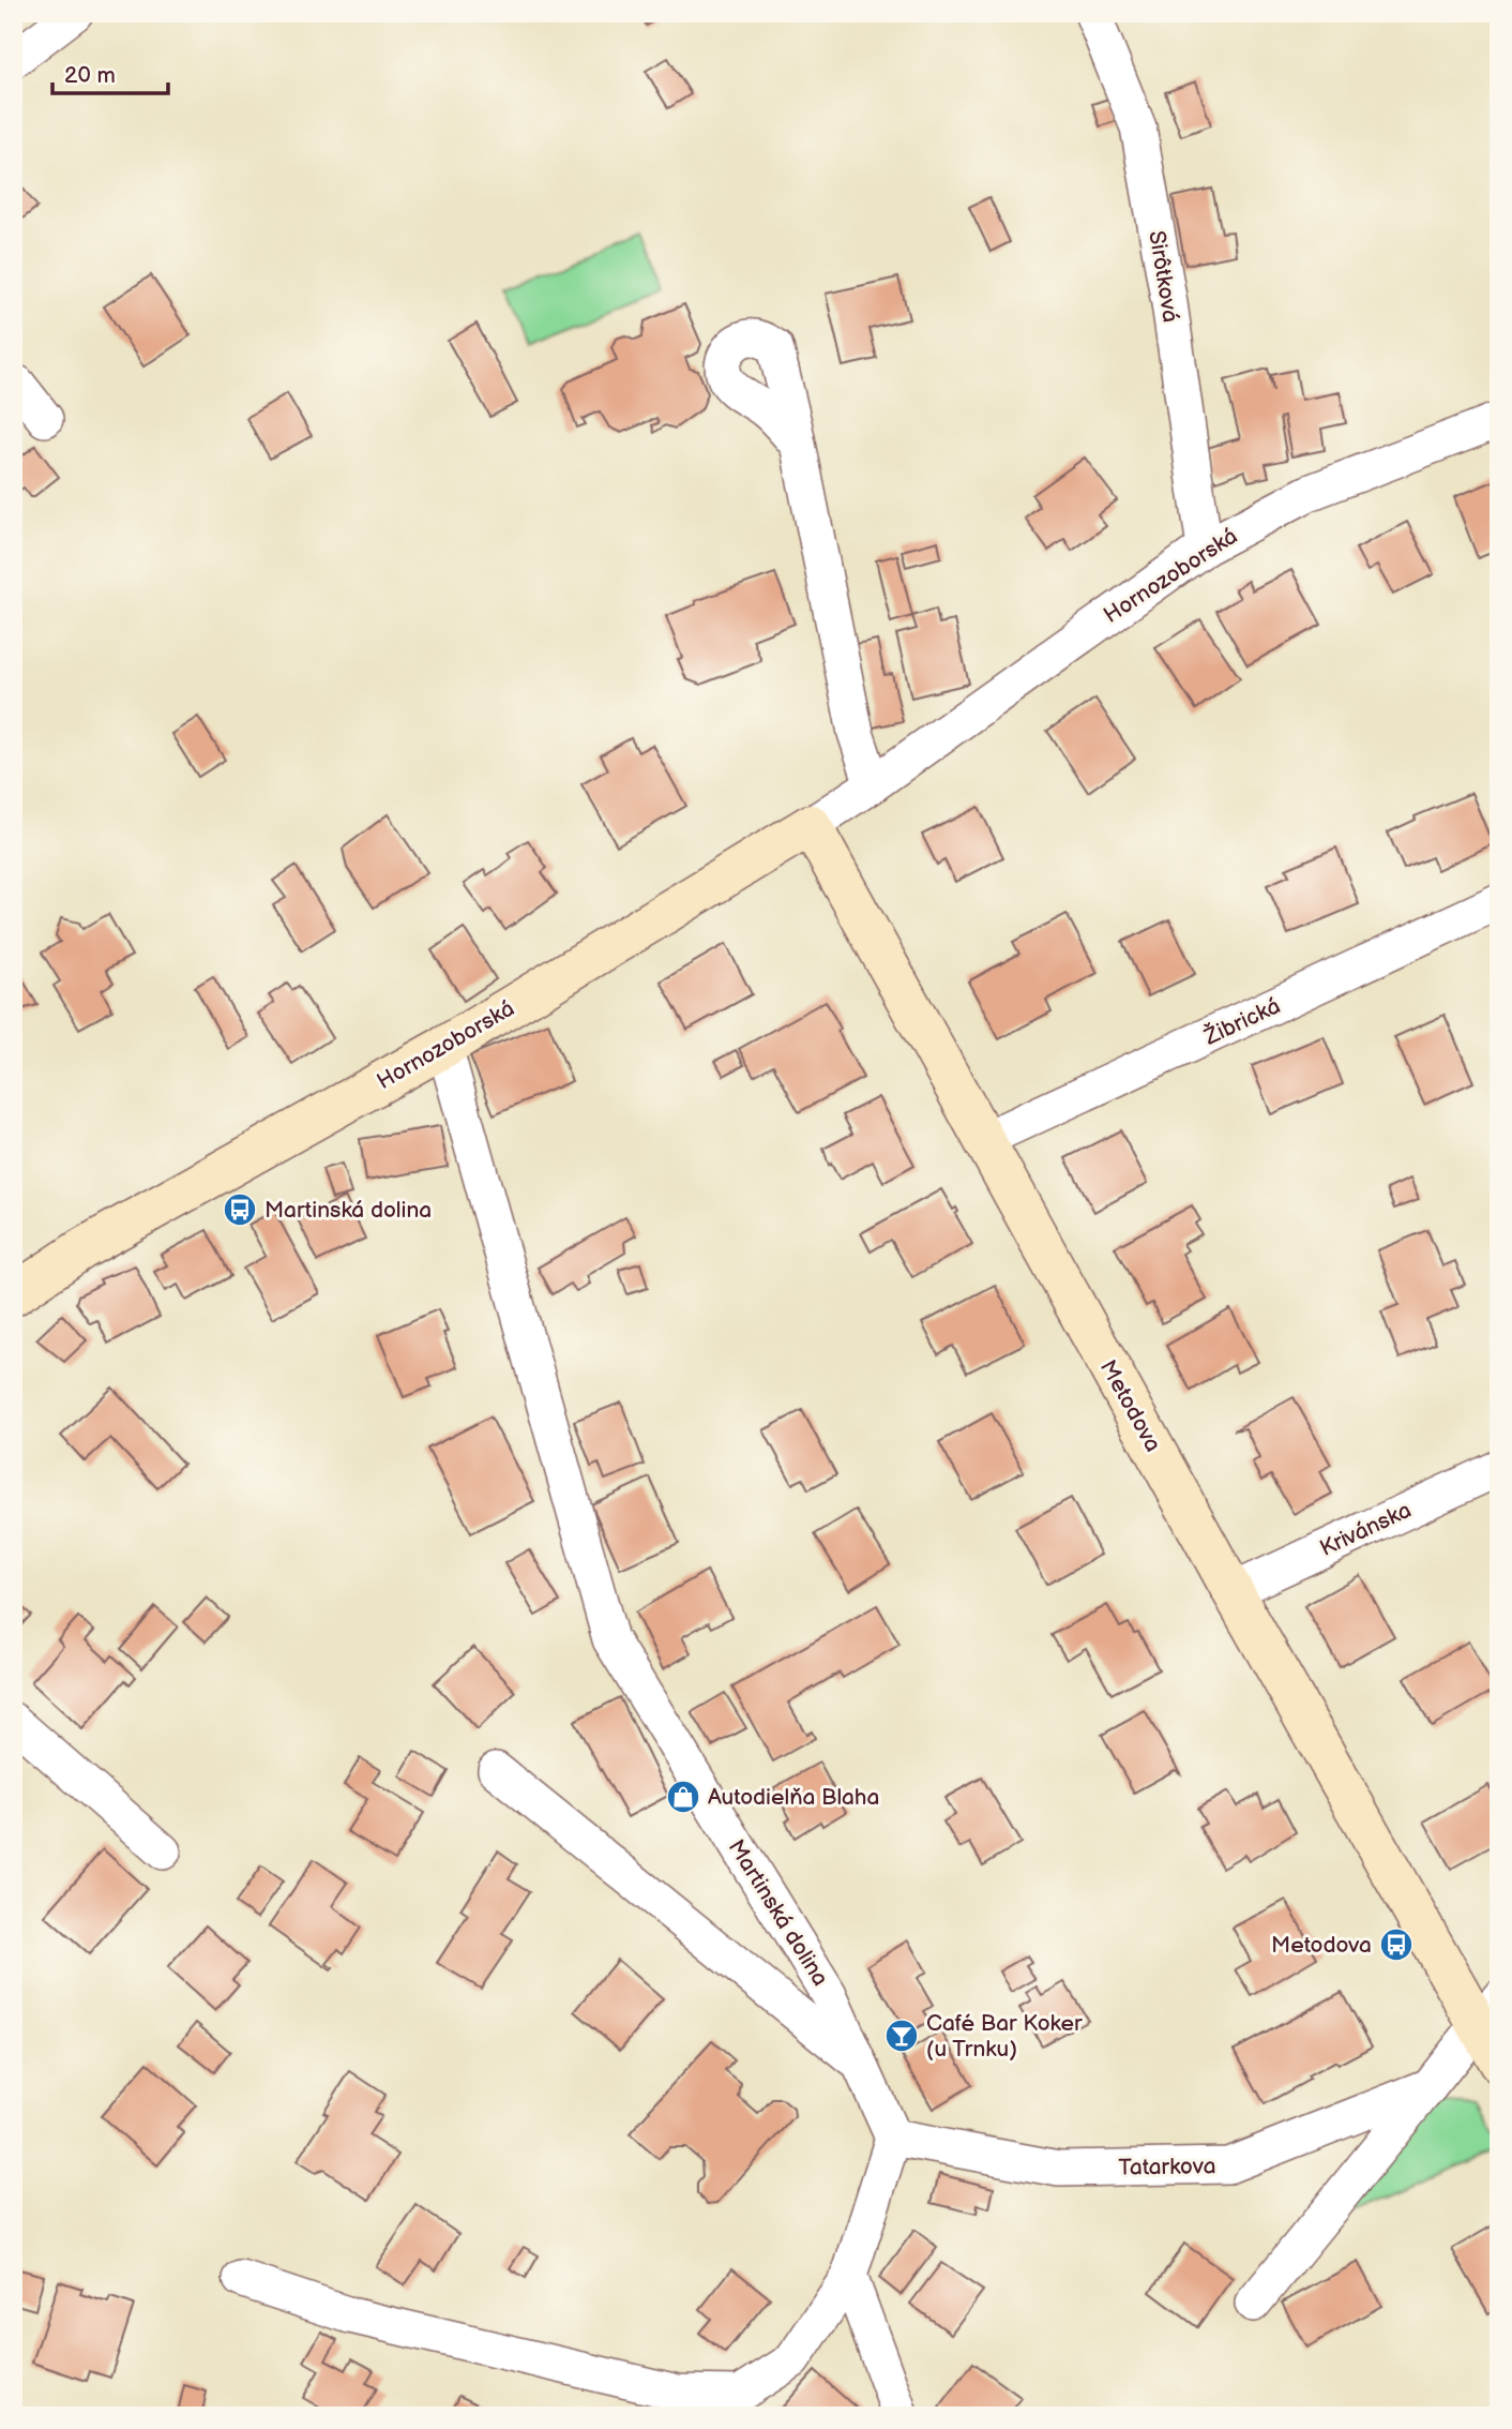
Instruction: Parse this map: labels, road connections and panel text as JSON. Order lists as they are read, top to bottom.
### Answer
{
  "streets": {
    "street": [
      "Sirôtková",
      "Hornozoborská",
      "Žibrická",
      "Metodova",
      "Krivánska",
      "Martinská dolina",
      "Tatarkova"
    ]
  },
  "crossings": [
    ["Sirôtková", "Hornozoborská"],
    ["Hornozoborská", "Metodova"],
    ["Hornozoborská", "Martinská dolina"],
    ["Žibrická", "Metodova"],
    ["Metodova", "Krivánska"],
    ["Martinská dolina", "Tatarkova"]
  ],
  "places": {
    "bus stop": ["Martinská dolina", "Metodova"],
    "shop": ["Autodielňa Blaha"],
    "bar": ["Café Bar Koker (u Trnku)"]
  },
  "scale_bar": "20 m"
}
